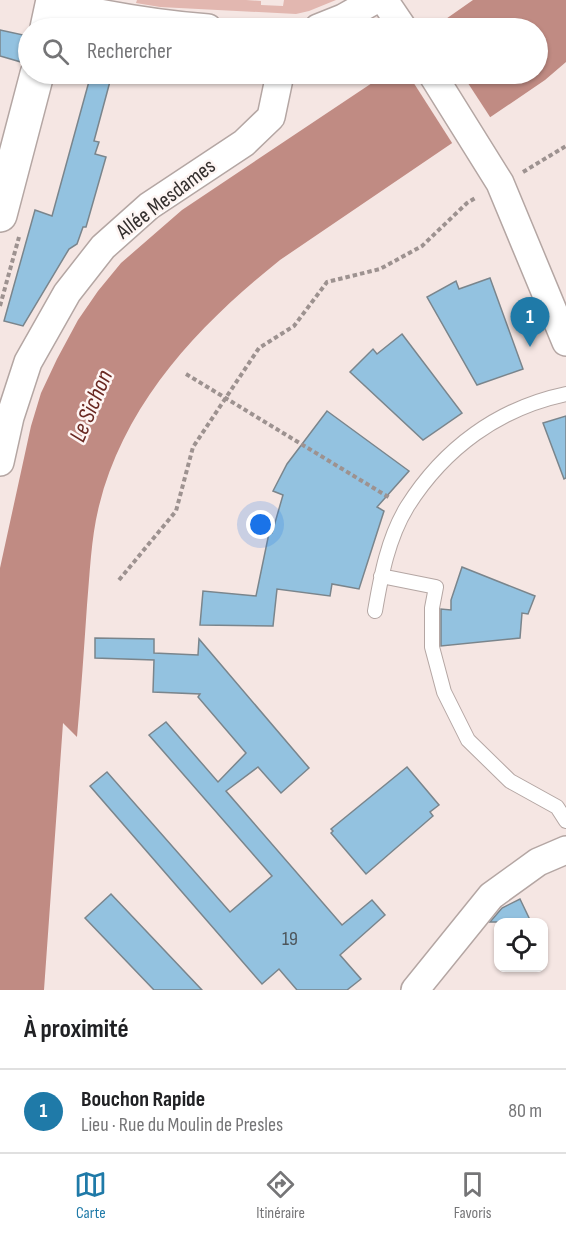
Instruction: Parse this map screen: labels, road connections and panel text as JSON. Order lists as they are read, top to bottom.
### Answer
{
  "streets": {
    "street": ["Allée Mesdames"]
  },
  "water": ["Le Sichon"],
  "house_numbers": ["19"],
  "page": {
    "search": "Rechercher",
    "pins": "1",
    "heading": "À proximité",
    "list": [
      {
        "mark": "1",
        "name": "Bouchon Rapide",
        "note": "Lieu · Rue du Moulin de Presles",
        "value": "80 m"
      }
    ],
    "nav": ["Carte", "Itinéraire", "Favoris"]
  }
}
